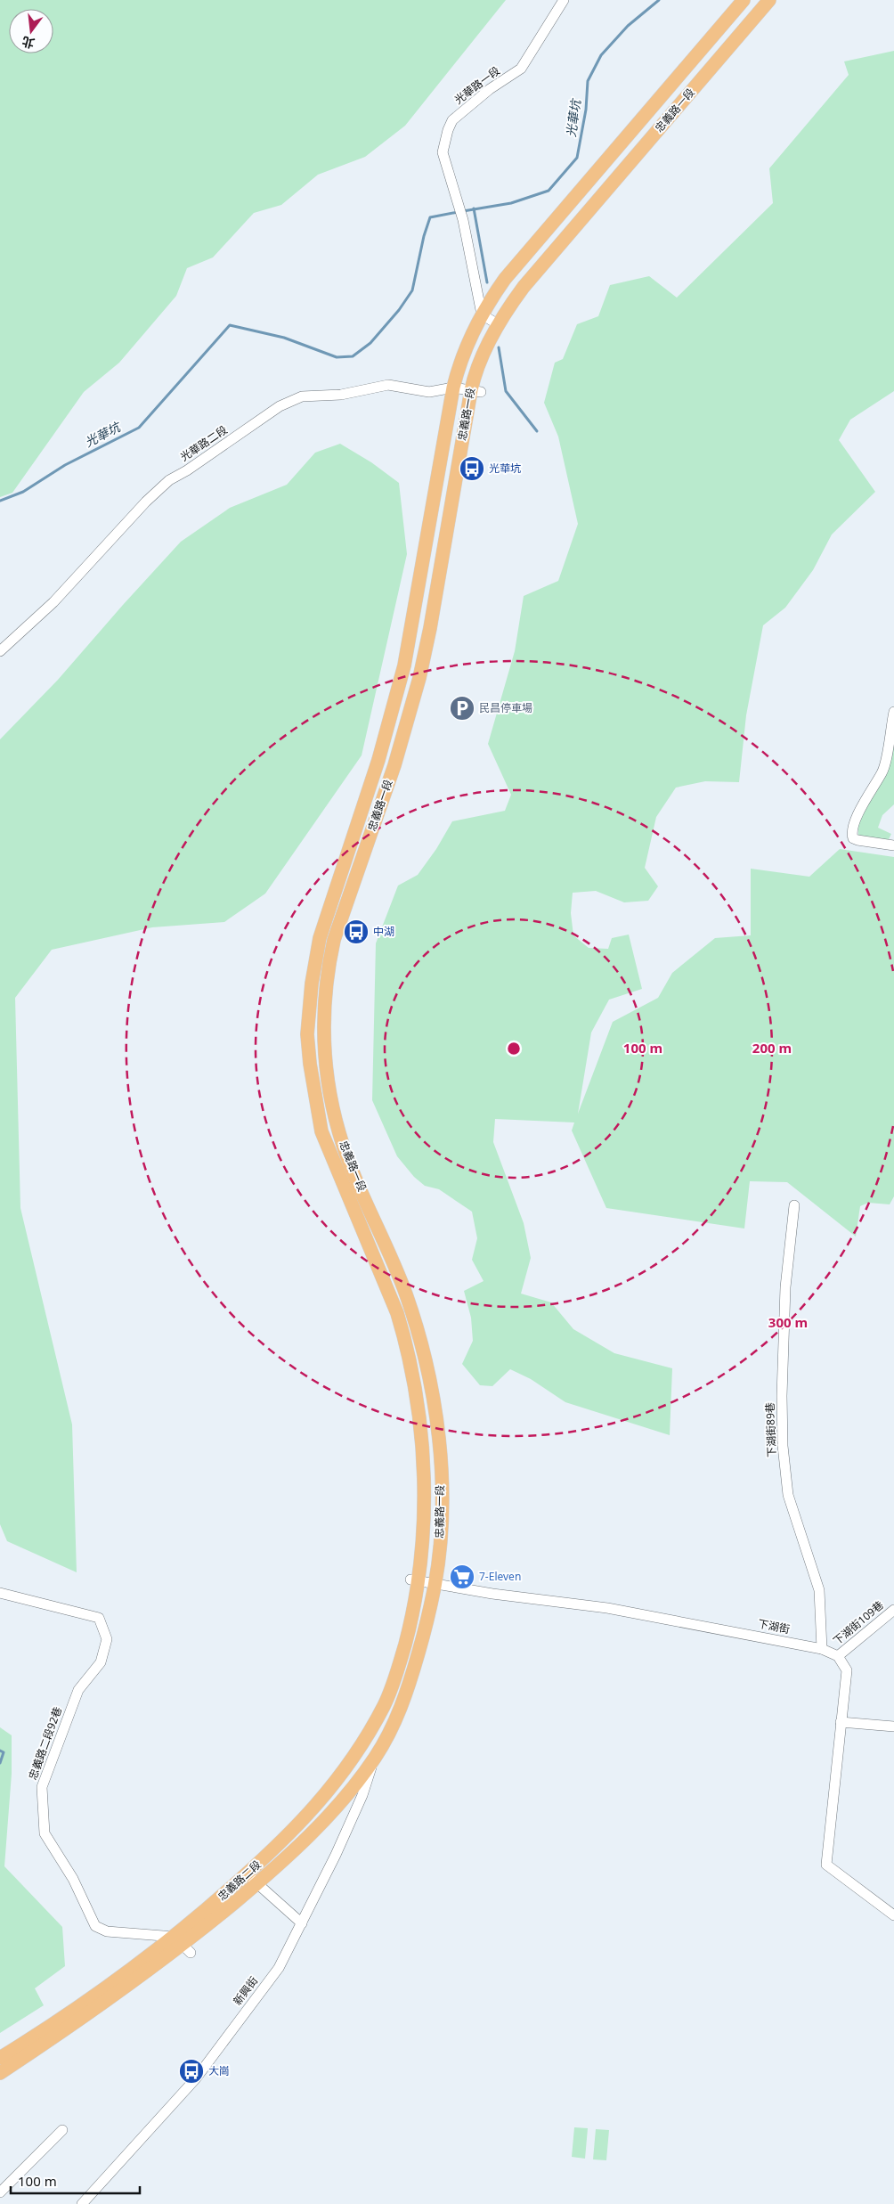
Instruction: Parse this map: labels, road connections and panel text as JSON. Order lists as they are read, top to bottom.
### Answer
{
  "streets": {
    "main road": ["忠義路一段", "忠義路二段"],
    "street": [
      "光華路一段",
      "光華路二段",
      "下湖街89巷",
      "下湖街109巷",
      "下湖街",
      "忠義路二段92巷",
      "新興街"
    ]
  },
  "crossings": [
    ["光華路一段", "忠義路一段"],
    ["忠義路一段", "光華路二段"],
    ["忠義路一段", "下湖街"],
    ["忠義路一段", "忠義路二段"],
    ["下湖街89巷", "下湖街"],
    ["下湖街109巷", "下湖街"],
    ["下湖街", "忠義路二段"],
    ["忠義路二段92巷", "忠義路二段"],
    ["忠義路二段", "新興街"]
  ],
  "water": ["光華坑"],
  "places": {
    "bus stop": ["光華坑", "中湖", "大崗"],
    "parking": ["民昌停車場"],
    "supermarket": ["7-Eleven"]
  },
  "scale_bar": "100 m",
  "north": "bottom",
  "rings": ["100 m", "200 m", "300 m"]
}
